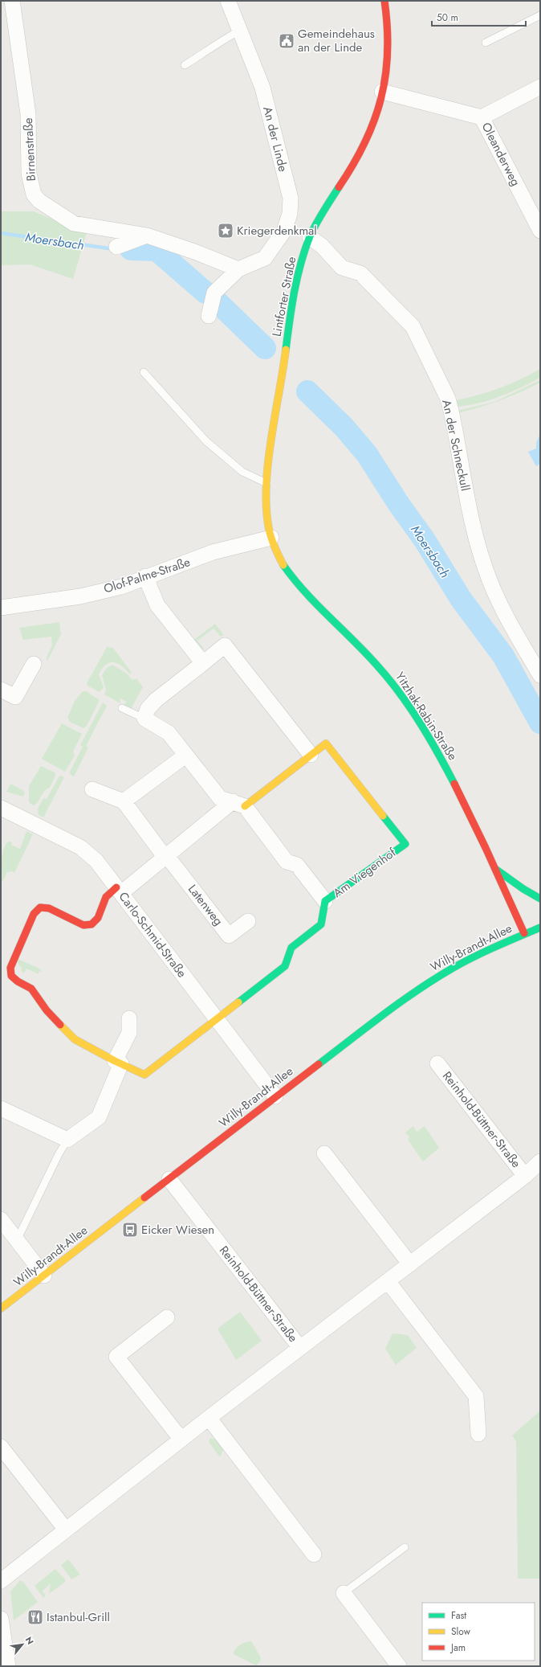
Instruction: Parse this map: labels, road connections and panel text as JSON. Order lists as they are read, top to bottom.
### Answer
{
  "streets": {
    "street": [
      "An der Linde",
      "Birnenstraße",
      "Oleanderweg",
      "Lintforter Straße",
      "An der Schneckull",
      "Olof-Palme-Straße",
      "Yitzhak-Rabin-Straße",
      "Am Viegenhof",
      "Latenweg",
      "Carlo-Schmid-Straße",
      "Willy-Brandt-Allee",
      "Reinhold-Büttner-Straße"
    ]
  },
  "crossings": [
    ["An der Linde", "Birnenstraße"],
    ["Oleanderweg", "Lintforter Straße"],
    ["Lintforter Straße", "An der Schneckull"],
    ["Lintforter Straße", "Olof-Palme-Straße"],
    ["Lintforter Straße", "Yitzhak-Rabin-Straße"],
    ["Olof-Palme-Straße", "Yitzhak-Rabin-Straße"],
    ["Yitzhak-Rabin-Straße", "Willy-Brandt-Allee"],
    ["Am Viegenhof", "Carlo-Schmid-Straße"],
    ["Carlo-Schmid-Straße", "Willy-Brandt-Allee"],
    ["Willy-Brandt-Allee", "Reinhold-Büttner-Straße"]
  ],
  "water": ["Moersbach"],
  "places": {
    "public building": ["Gemeindehaus an der Linde"],
    "place": ["Kriegerdenkmal"],
    "bus stop": ["Eicker Wiesen"],
    "restaurant": ["Istanbul-Grill"]
  },
  "legend": ["Fast", "Slow", "Jam"],
  "scale_bar": "50 m",
  "north": "top right"
}
